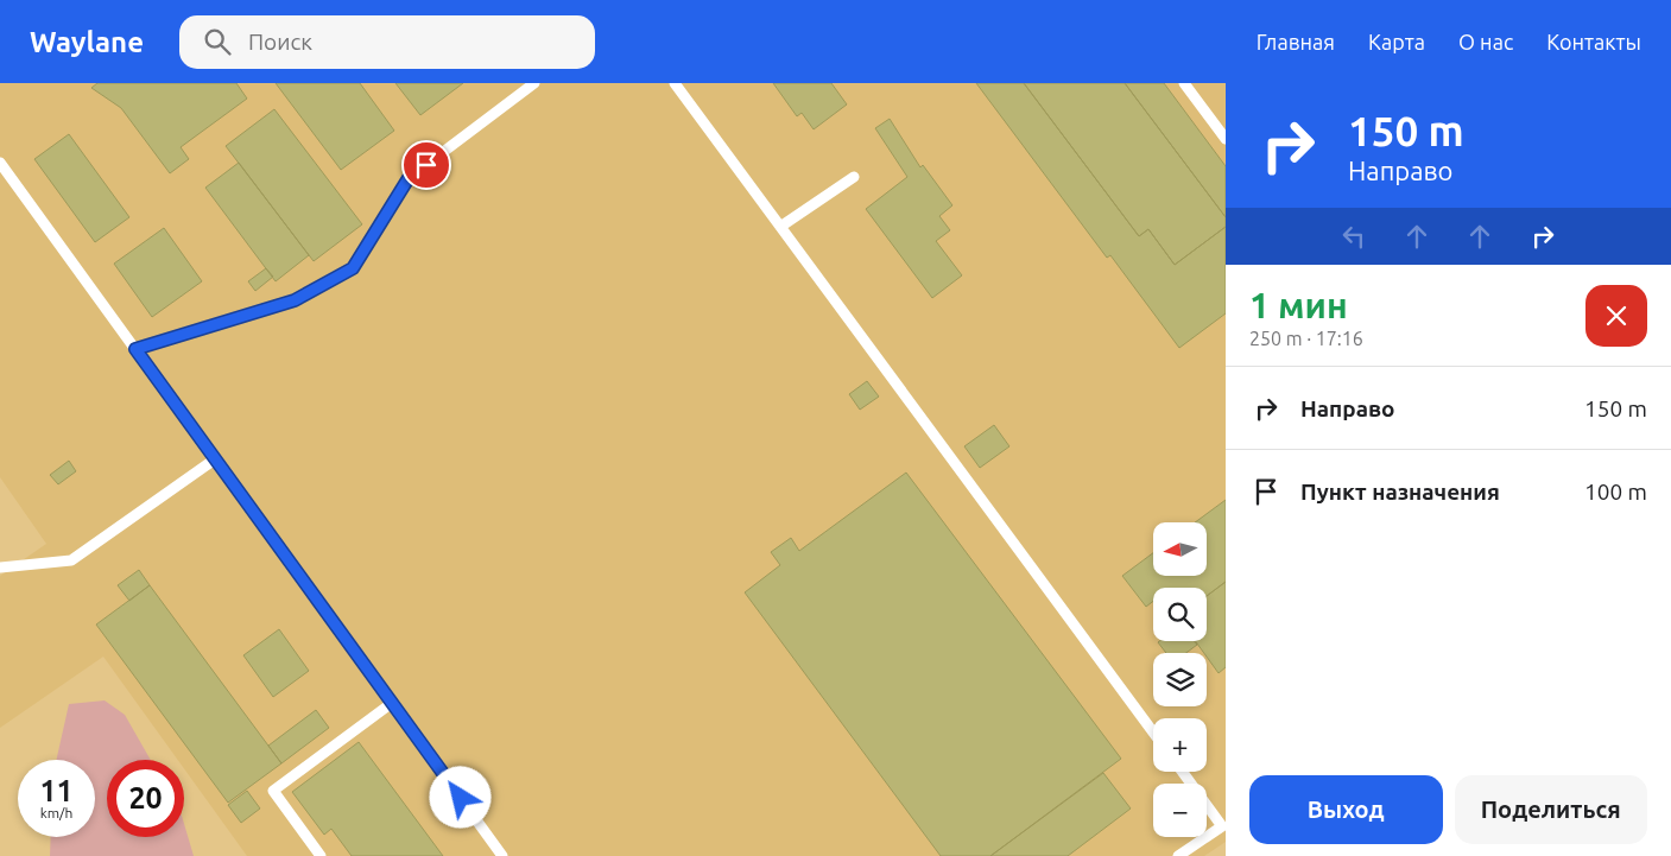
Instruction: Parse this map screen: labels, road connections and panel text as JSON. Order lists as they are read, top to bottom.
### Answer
{
  "north": "left",
  "page": {
    "header": "Waylane",
    "search": "Поиск",
    "nav": [
      "Главная",
      "Карта",
      "О нас",
      "Контакты"
    ],
    "turn": ["150 m", "Направо"],
    "heading": ["1 мин", "250 m · 17:16"],
    "list": [
      {
        "name": "Направо",
        "value": "150 m"
      },
      {
        "name": "Пункт назначения",
        "value": "100 m"
      }
    ],
    "map_buttons": ["+", "−"],
    "speed": "11 km/h",
    "limit": "20",
    "buttons": ["Выход", "Поделиться"]
  }
}
